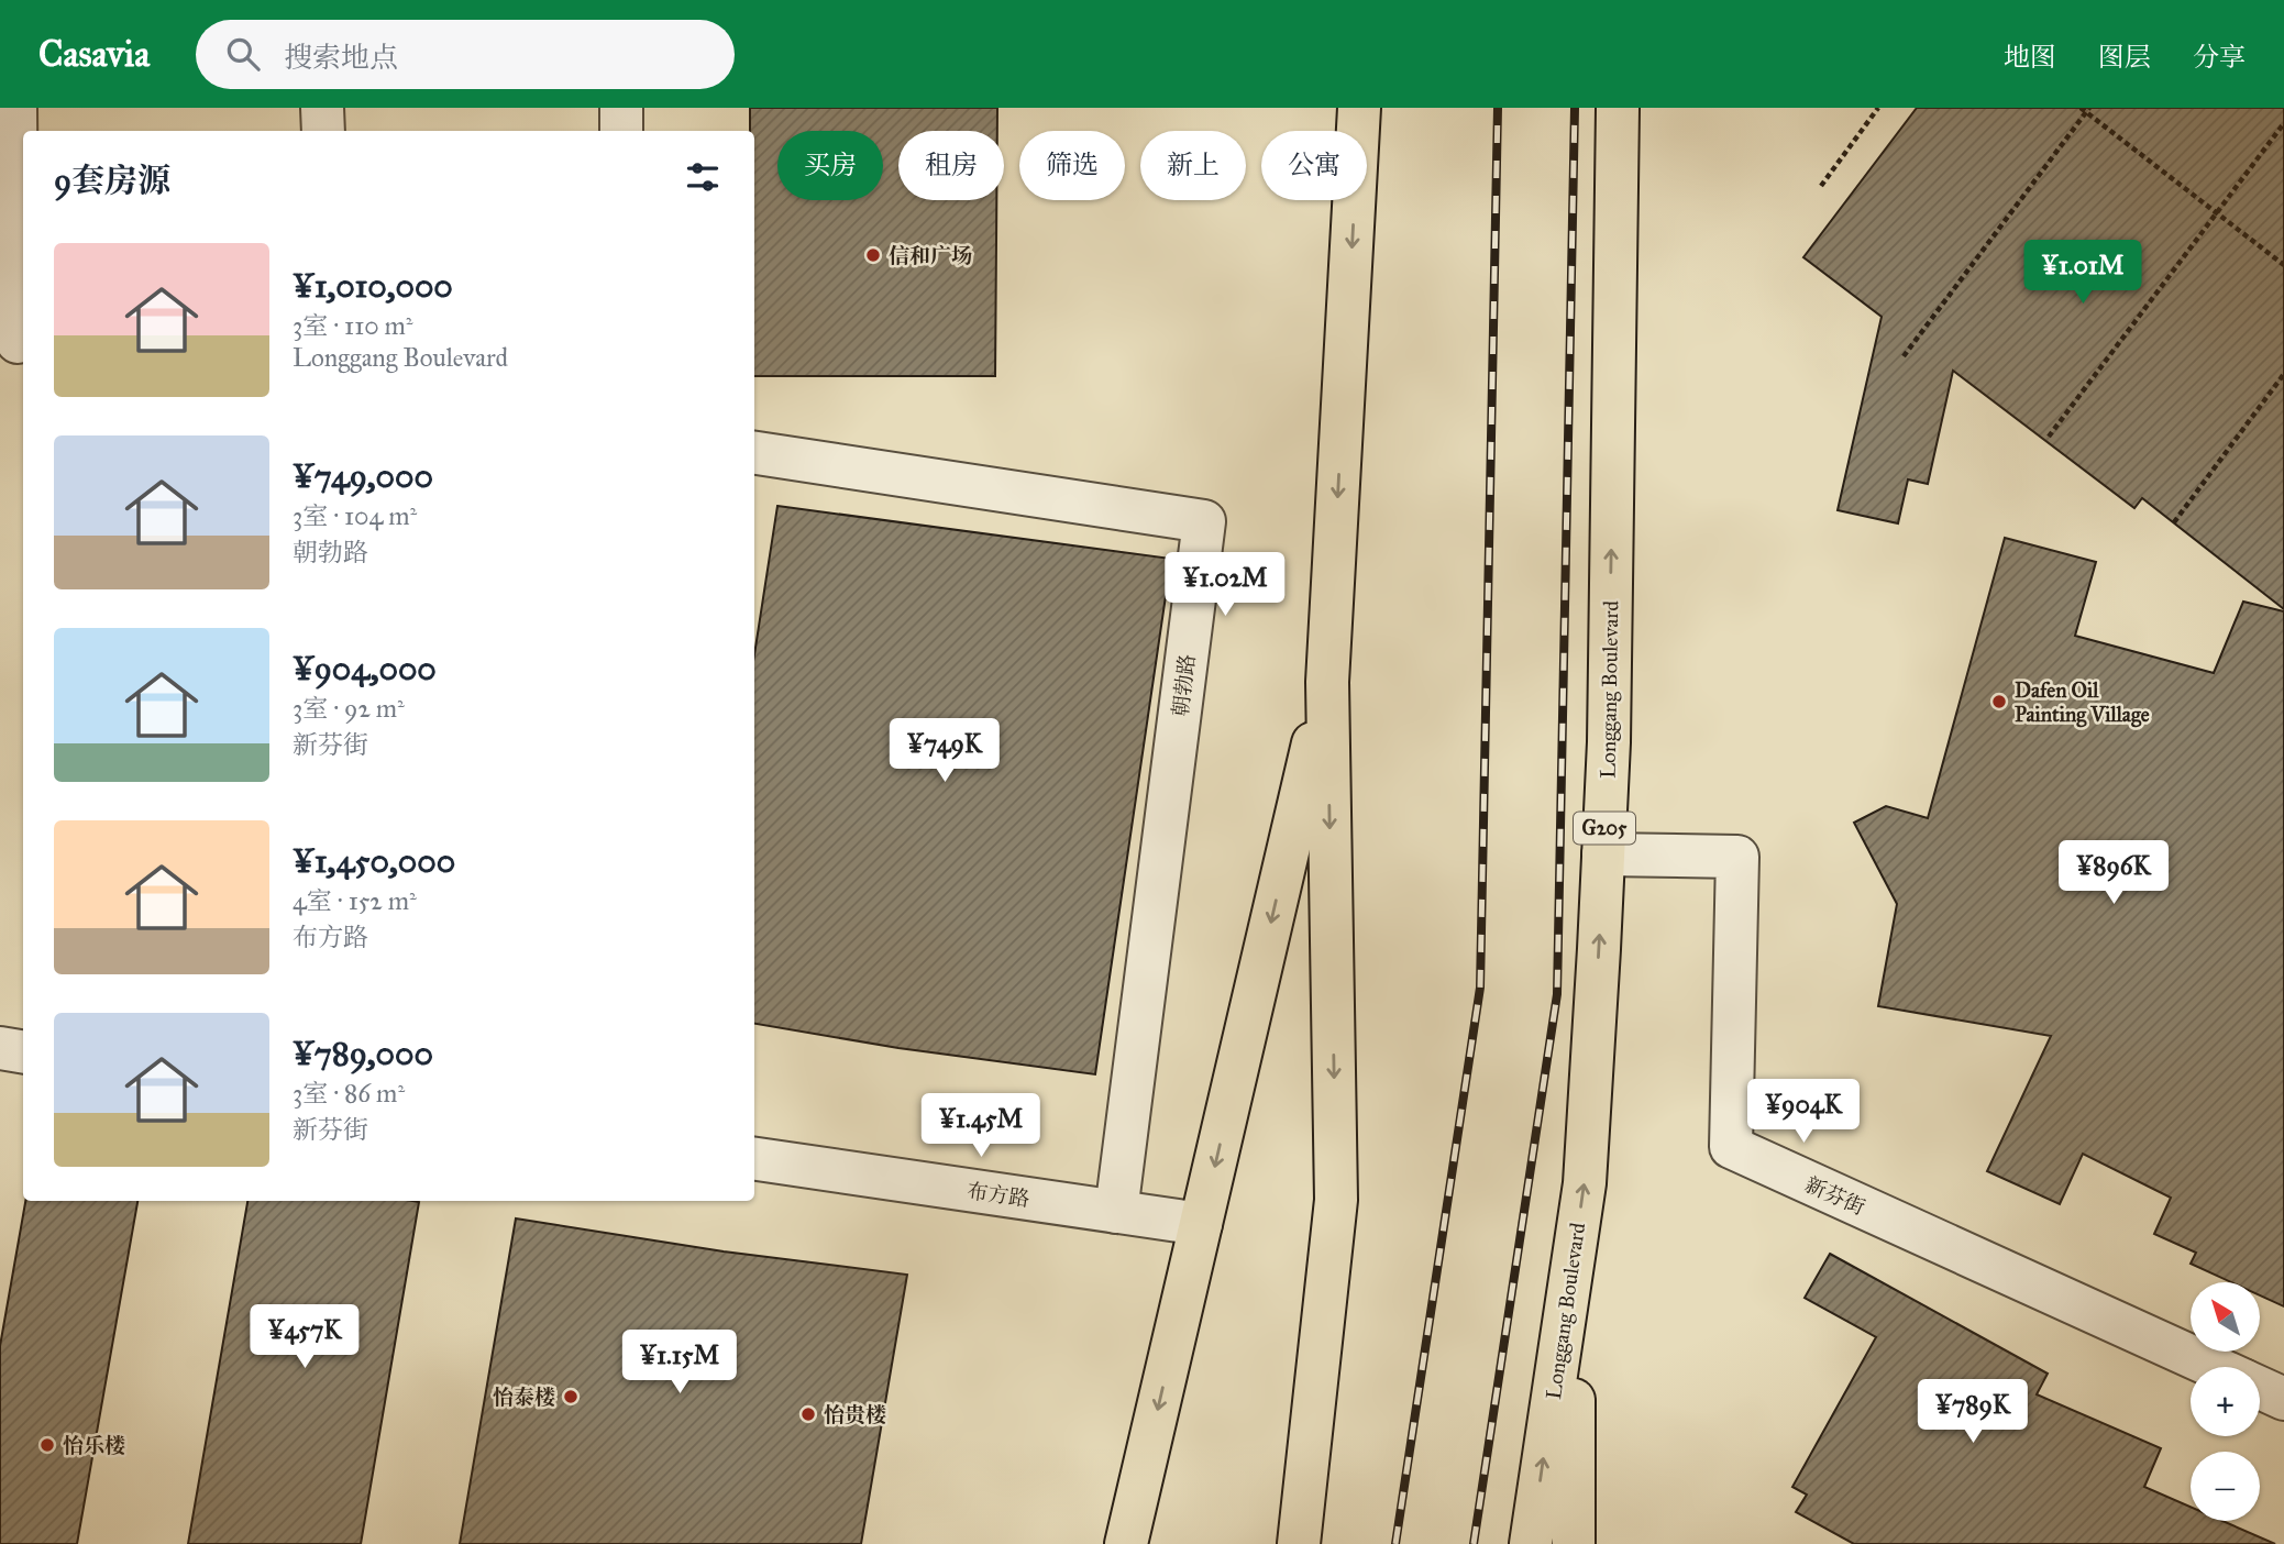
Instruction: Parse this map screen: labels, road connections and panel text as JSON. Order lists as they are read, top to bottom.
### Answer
{
  "streets": {
    "highway": ["Longgang Boulevard", "G205"],
    "street": ["朝勃路", "布方路", "新芬街"]
  },
  "crossings": [
    ["朝勃路", "布方路"],
    ["Longgang Boulevard", "新芬街"]
  ],
  "places": [
    "信和广场",
    "Dafen Oil Painting Village",
    "怡泰楼",
    "怡贵楼",
    "怡乐楼"
  ],
  "north": "top left",
  "page": {
    "header": "Casavia",
    "search": "搜索地点",
    "nav": ["地图", "图层", "分享"],
    "chip": [
      "买房",
      "租房",
      "筛选",
      "新上",
      "公寓"
    ],
    "heading": "9套房源",
    "list": [
      {
        "name": "¥1,010,000",
        "note": "3室 · 110 m² · Longgang Boulevard"
      },
      {
        "name": "¥749,000",
        "note": "3室 · 104 m² · 朝勃路"
      },
      {
        "name": "¥904,000",
        "note": "3室 · 92 m² · 新芬街"
      },
      {
        "name": "¥1,450,000",
        "note": "4室 · 152 m² · 布方路"
      },
      {
        "name": "¥789,000",
        "note": "3室 · 86 m² · 新芬街"
      }
    ],
    "price": [
      "¥1.01M",
      "¥1.02M",
      "¥749K",
      "¥896K",
      "¥904K",
      "¥1.45M",
      "¥457K",
      "¥1.15M",
      "¥789K"
    ],
    "map_buttons": ["+", "−"]
  }
}
